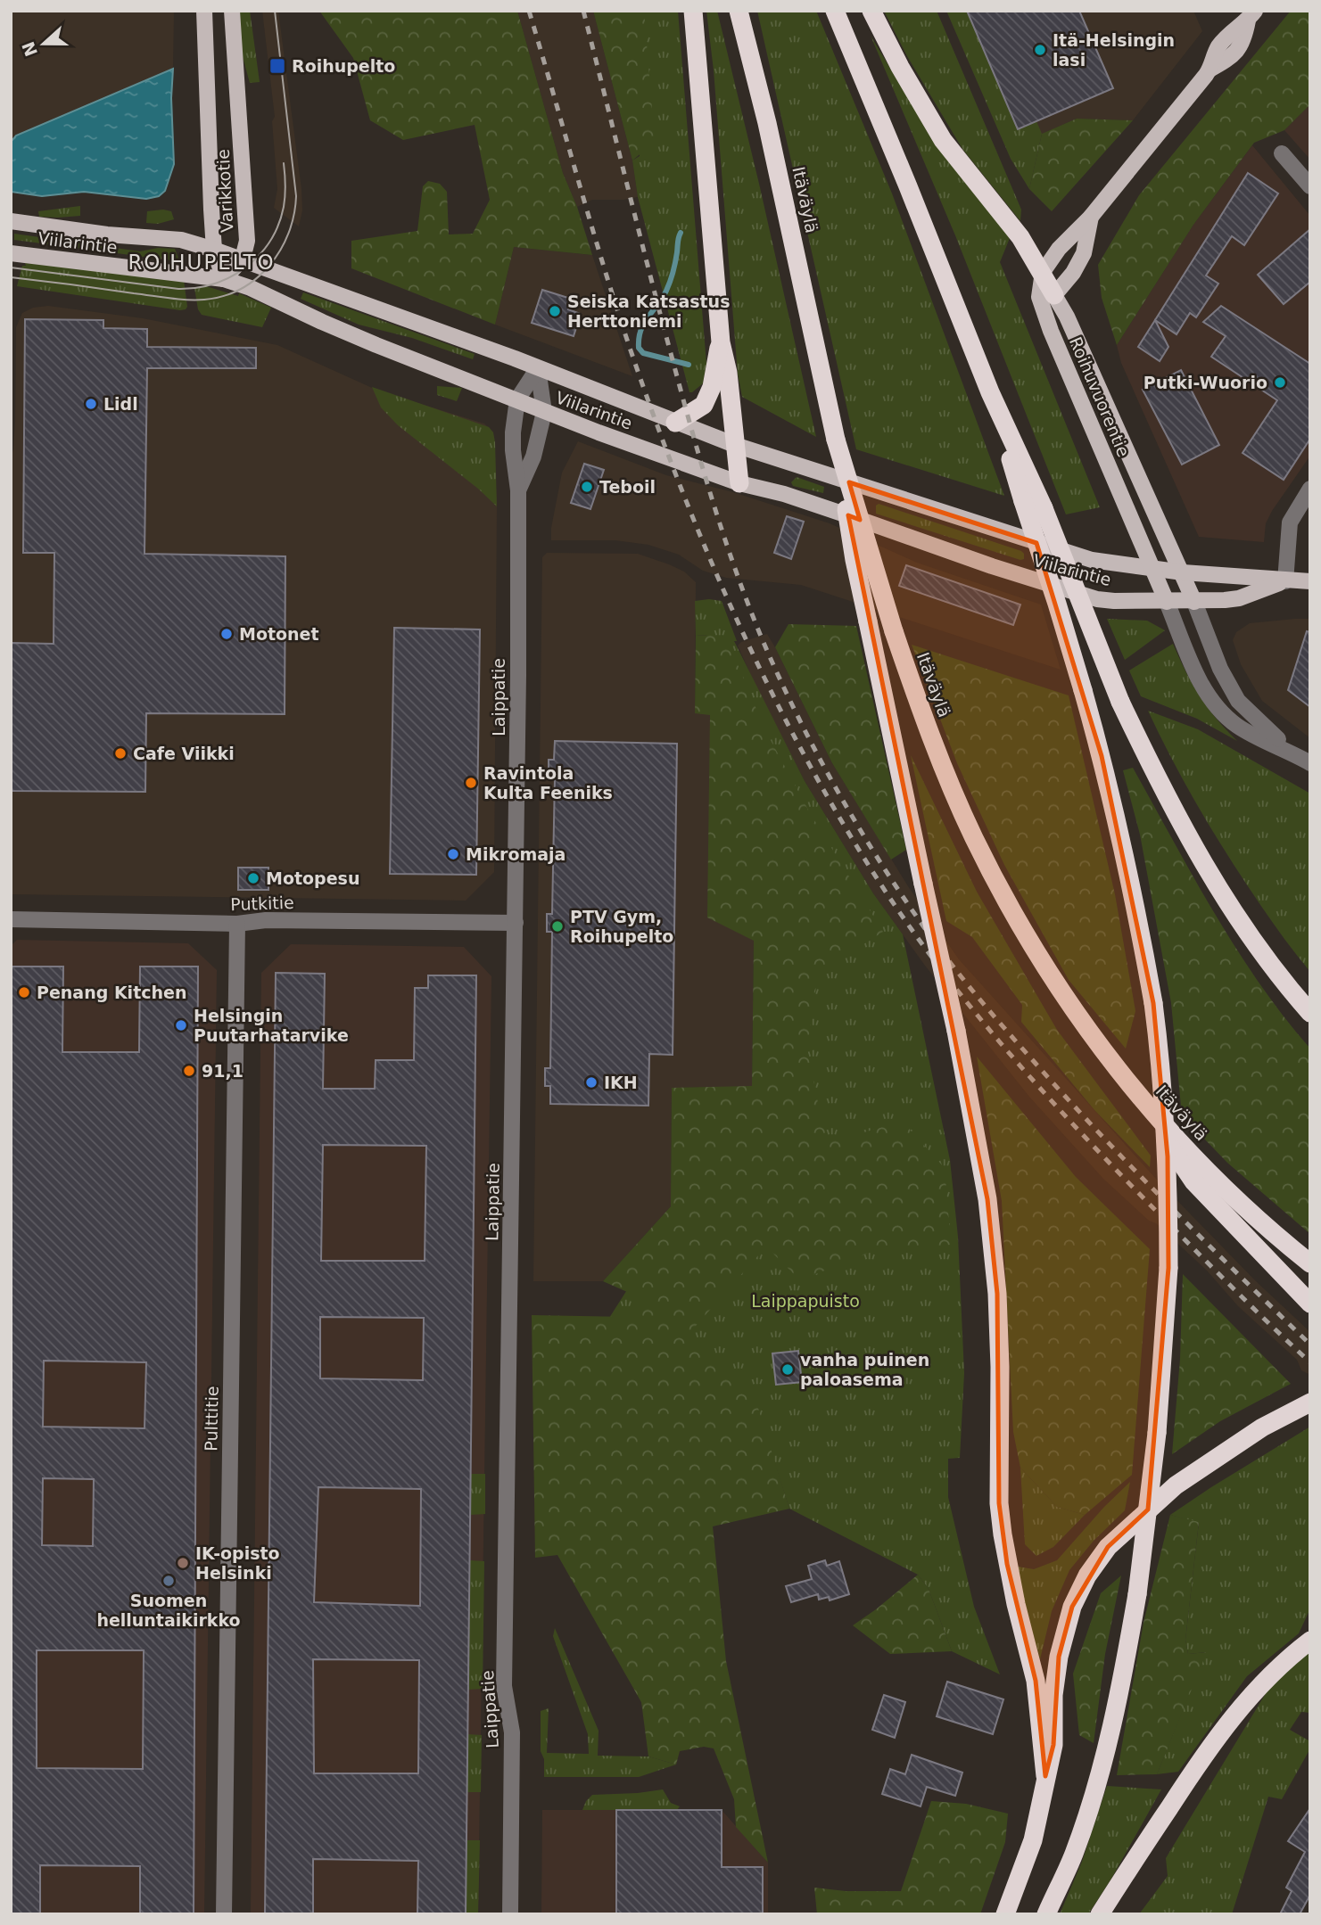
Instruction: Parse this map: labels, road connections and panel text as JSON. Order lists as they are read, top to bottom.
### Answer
{
  "streets": {
    "highway": ["Itäväylä"],
    "main road": ["Varikkotie", "Viilarintie", "Roihuvuorentie"],
    "street": ["Laippatie", "Putkitie", "Pulttitie"]
  },
  "crossings": [
    ["Varikkotie", "Viilarintie"],
    ["Viilarintie", "Roihuvuorentie"],
    ["Viilarintie", "Laippatie"],
    ["Laippatie", "Putkitie"],
    ["Putkitie", "Pulttitie"]
  ],
  "districts": ["ROIHUPELTO"],
  "parks": ["Laippapuisto"],
  "places": {
    "other": [
      "Itä-Helsingin lasi",
      "Seiska Katsastus Herttoniemi",
      "Putki-Wuorio",
      "Lidl",
      "Teboil",
      "Motonet",
      "Cafe Viikki",
      "Ravintola Kulta Feeniks",
      "Mikromaja",
      "Motopesu",
      "PTV Gym, Roihupelto",
      "Penang Kitchen",
      "Helsingin Puutarhatarvike",
      "91,1",
      "IKH",
      "vanha puinen paloasema",
      "IK-opisto Helsinki",
      "Suomen helluntaikirkko"
    ],
    "transit": ["Roihupelto"]
  },
  "north": "left"
}
